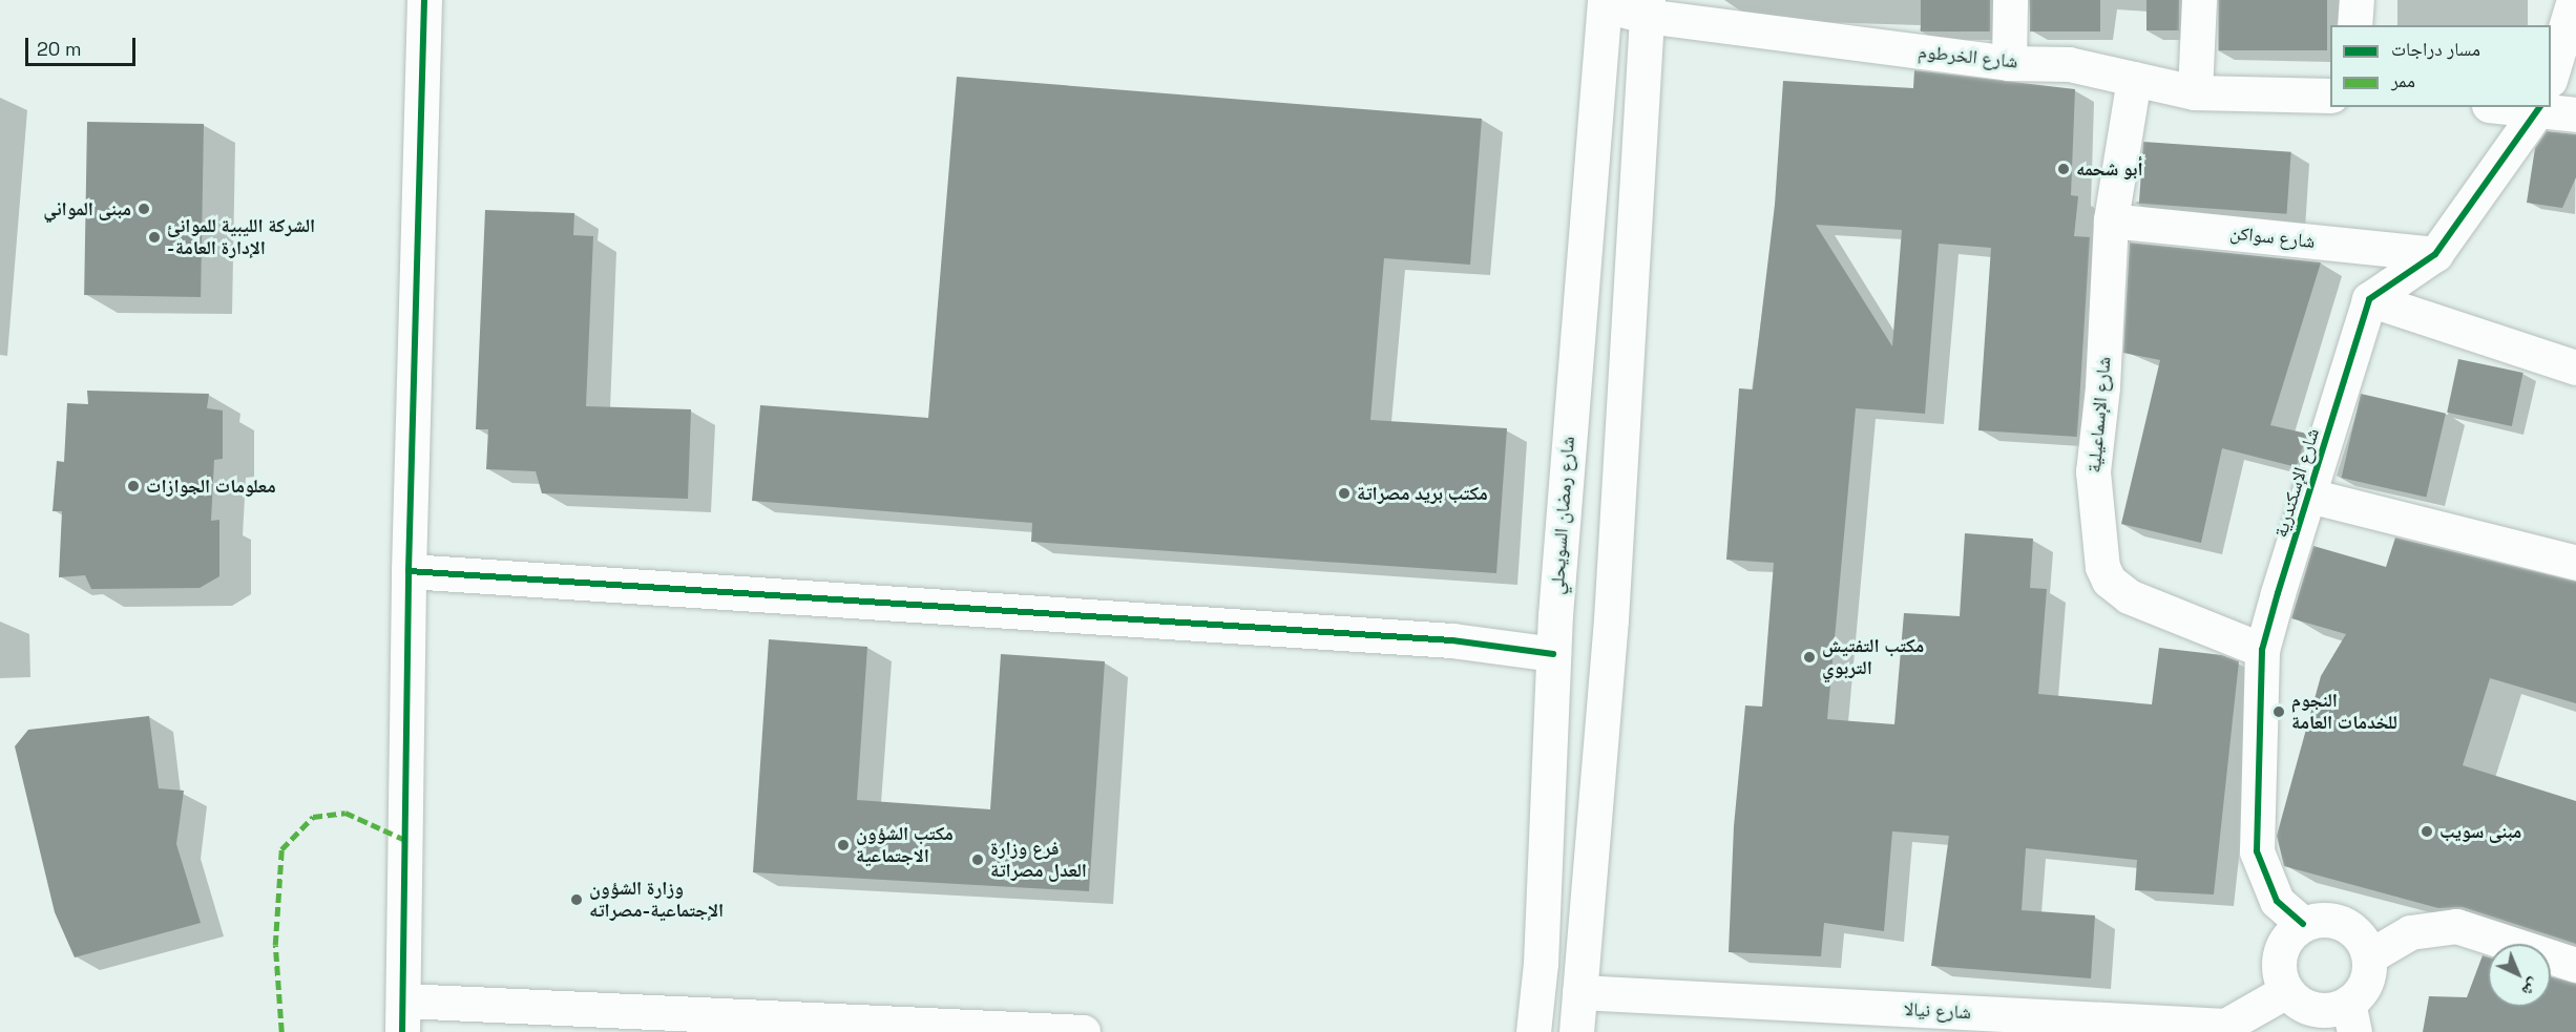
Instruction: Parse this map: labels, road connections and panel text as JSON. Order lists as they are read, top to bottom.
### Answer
{
  "streets": {
    "street": [
      "شارع الخرطوم",
      "شارع سواكن",
      "شارع الإسماعيلية",
      "شارع الإسكندرية",
      "شارع رمضان السويحلي",
      "شارع نيالا"
    ]
  },
  "crossings": [
    ["شارع الخرطوم", "شارع الإسماعيلية"],
    ["شارع الخرطوم", "شارع رمضان السويحلي"],
    ["شارع سواكن", "شارع الإسماعيلية"],
    ["شارع الإسماعيلية", "شارع الإسكندرية"],
    ["شارع الإسكندرية", "شارع نيالا"]
  ],
  "places": [
    "أبو شحمه",
    "مبنى المواني",
    "الشركة الليبية للموانئ -الإدارة العامة",
    "معلومات الجوازات",
    "مكتب بريد مصراتة",
    "مكتب التفتيش التربوي",
    "النجوم للخدمات العامة",
    "مبنى سويب",
    "مكتب الشؤون الاجتماعية",
    "فرع وزارة العدل مصراتة",
    "وزارة الشؤون الإجتماعية-مصراته"
  ],
  "legend": ["مسار دراجات", "ممر"],
  "scale_bar": "20 m",
  "north": "bottom right"
}
